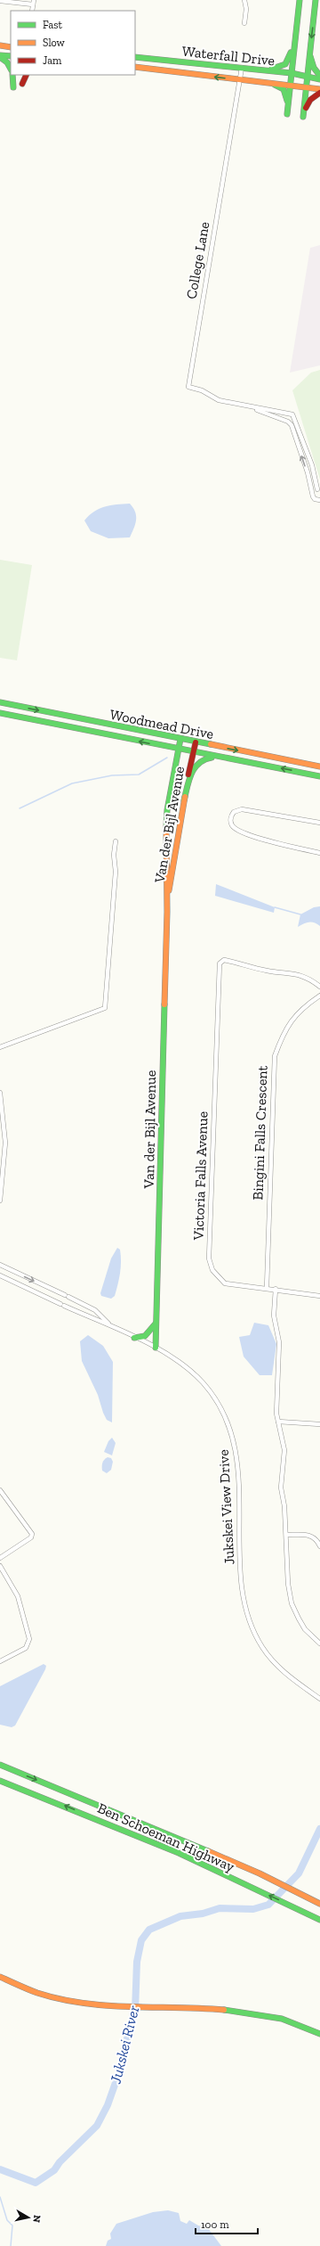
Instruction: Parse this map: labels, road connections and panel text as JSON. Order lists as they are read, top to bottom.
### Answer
{
  "streets": {
    "main road": [
      "Waterfall Drive",
      "Woodmead Drive",
      "Van der Bijl Avenue",
      "Ben Schoeman Highway"
    ],
    "street": [
      "College Lane",
      "Bingini Falls Crescent",
      "Victoria Falls Avenue",
      "Jukskei View Drive"
    ]
  },
  "crossings": [
    ["Waterfall Drive", "College Lane"],
    ["Woodmead Drive", "Van der Bijl Avenue"],
    ["Van der Bijl Avenue", "Jukskei View Drive"],
    ["Bingini Falls Crescent", "Victoria Falls Avenue"]
  ],
  "water": ["Jukskei River"],
  "legend": ["Fast", "Slow", "Jam"],
  "scale_bar": "100 m",
  "north": "right"
}
